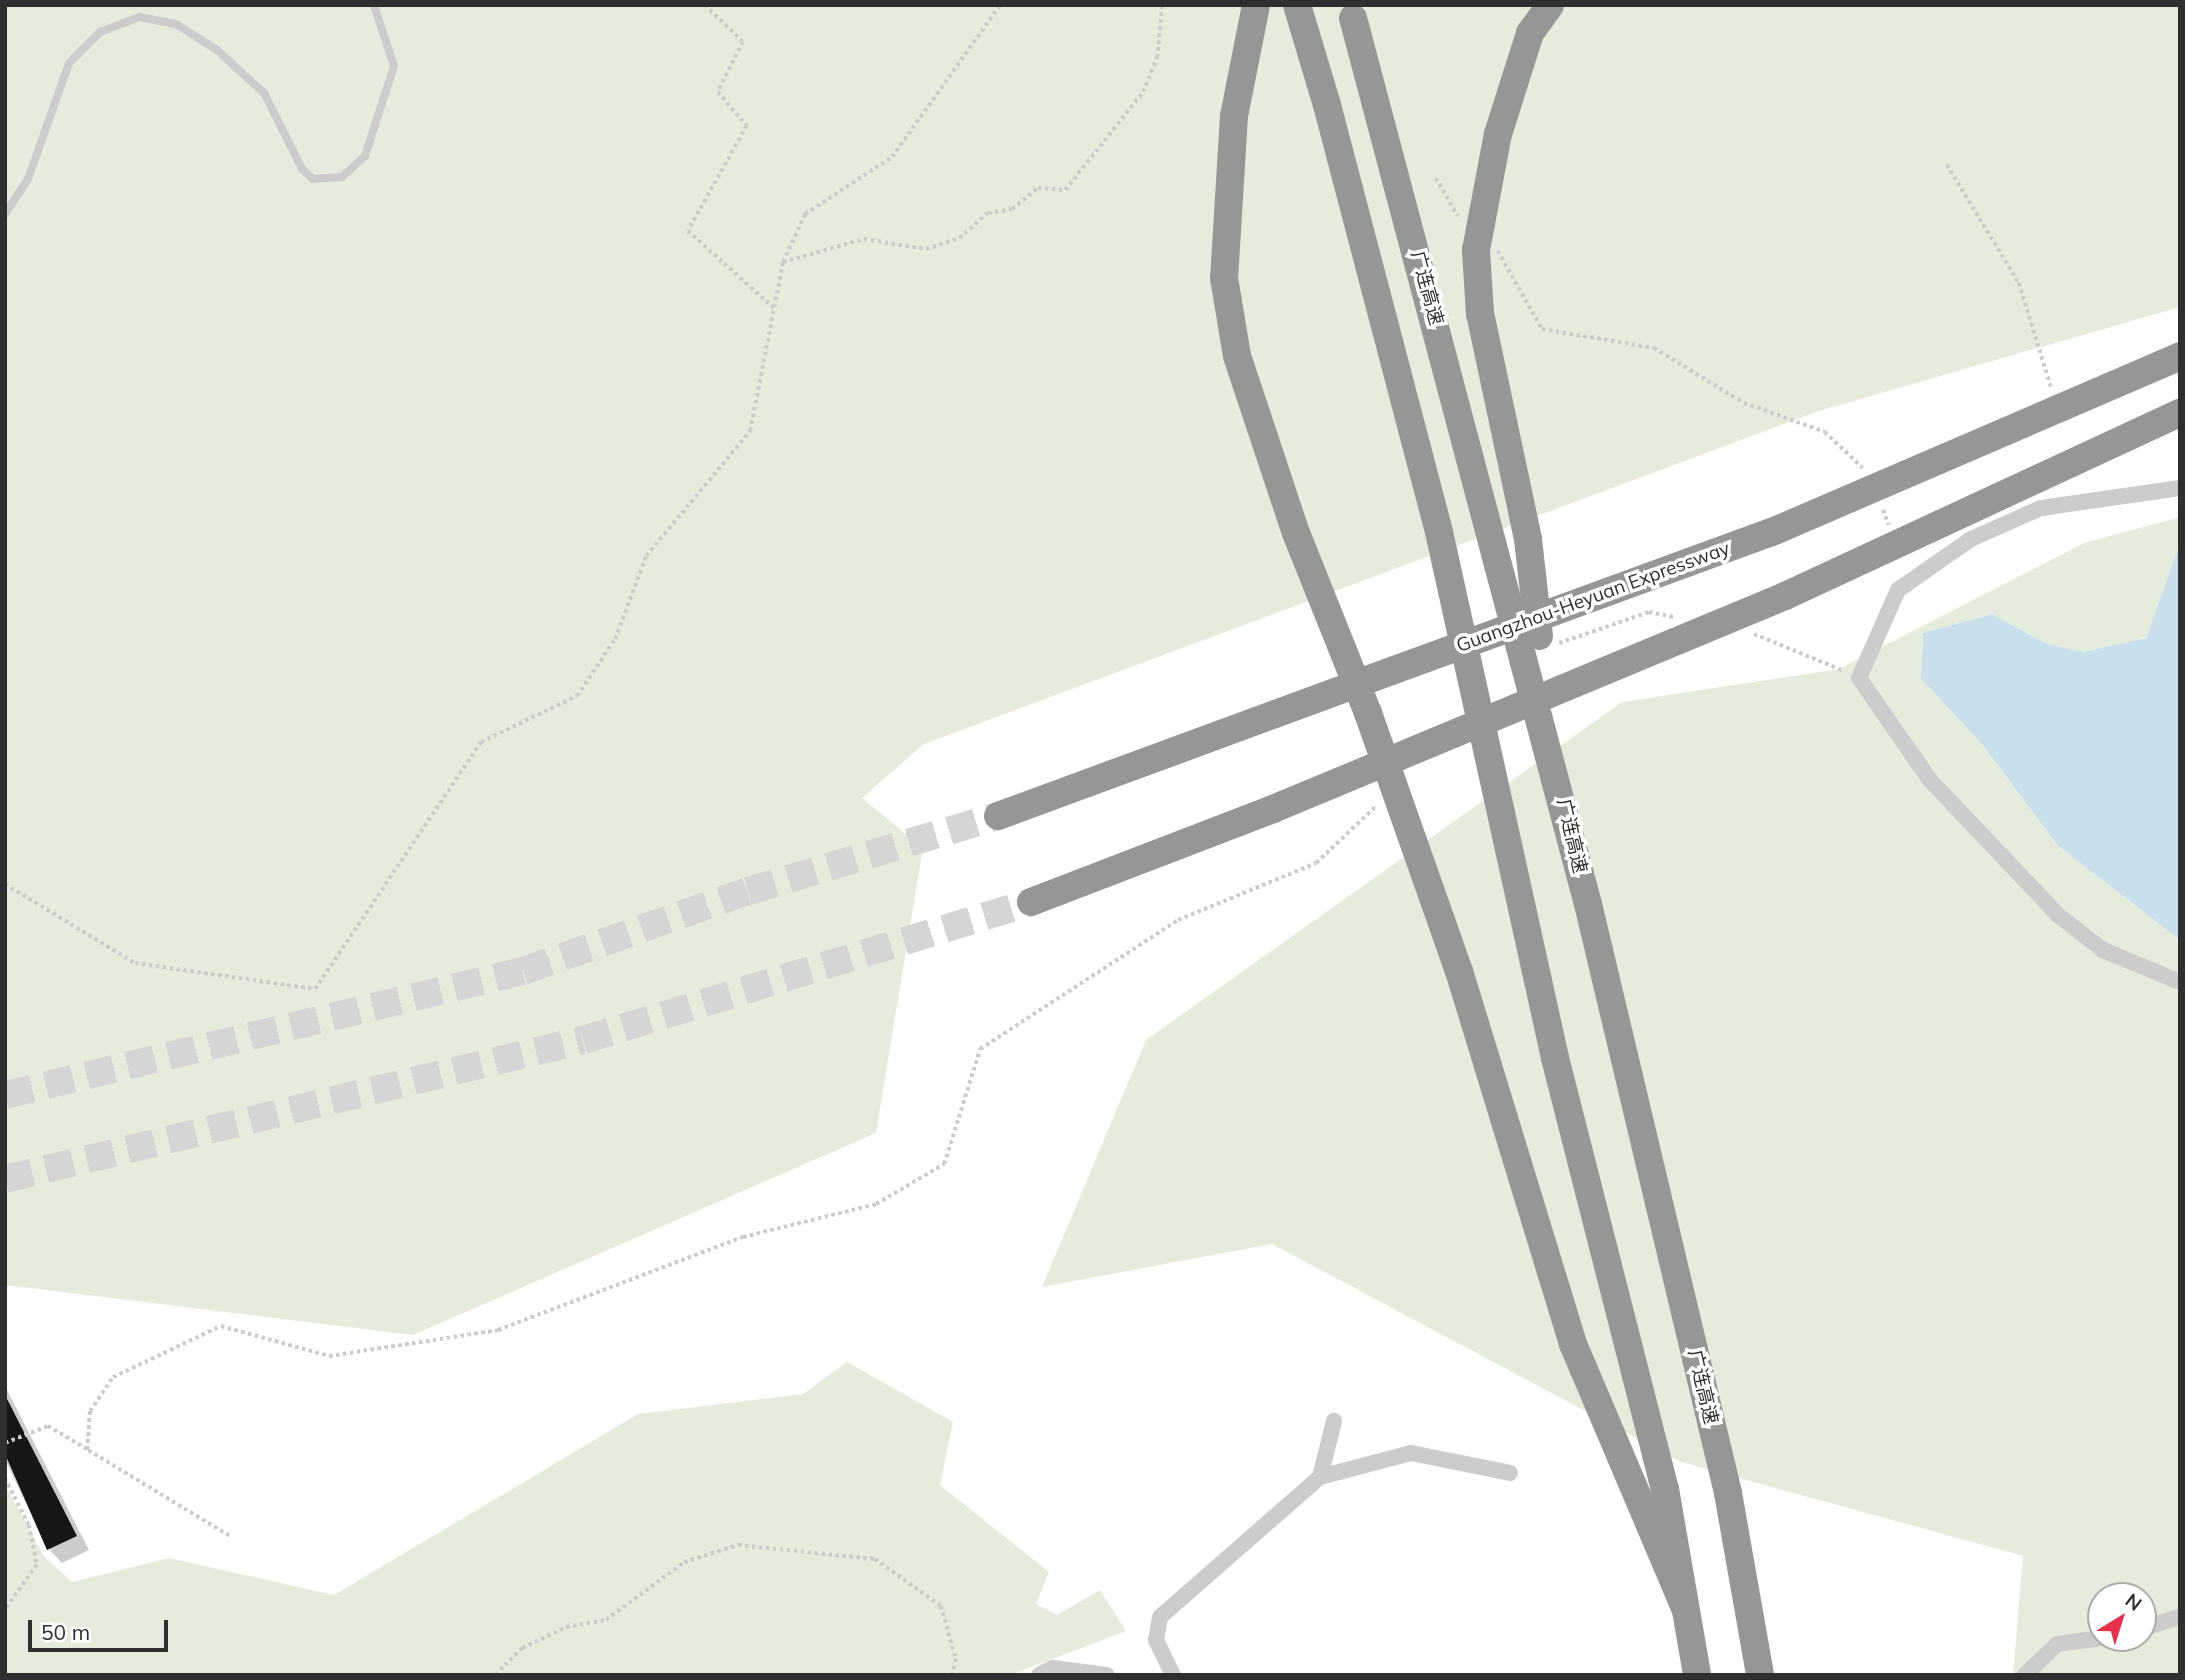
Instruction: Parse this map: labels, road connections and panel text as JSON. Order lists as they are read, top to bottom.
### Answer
{
  "streets": {
    "highway": ["广连高速", "Guangzhou-Heyuan Expressway"]
  },
  "scale_bar": "50 m",
  "north": "top right"
}
